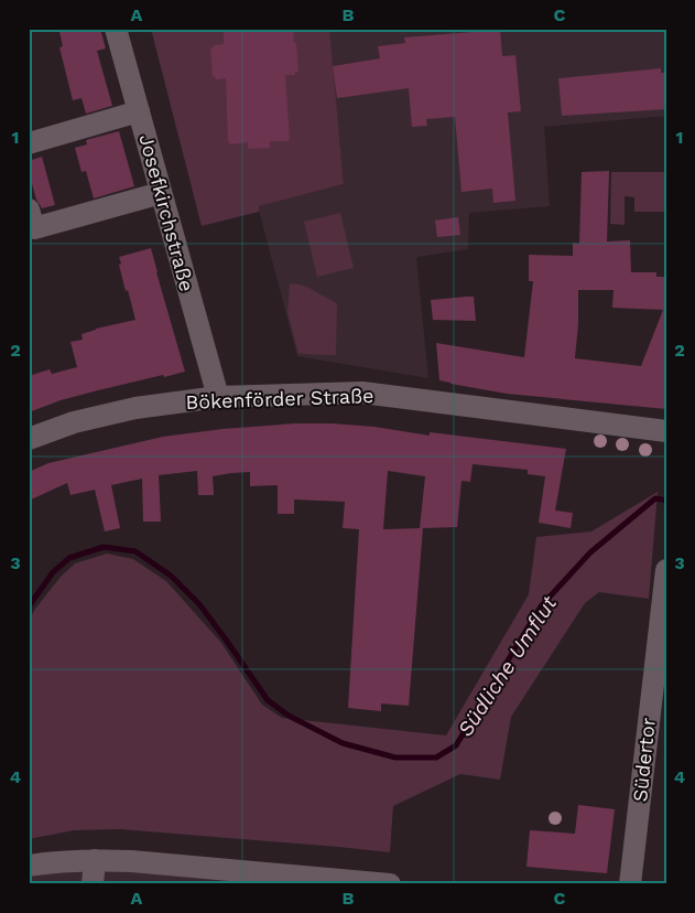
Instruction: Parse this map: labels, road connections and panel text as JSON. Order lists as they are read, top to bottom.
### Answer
{
  "streets": {
    "street": ["Josefkirchstraße", "Bökenförder Straße", "Südertor"]
  },
  "crossings": [
    ["Josefkirchstraße", "Bökenförder Straße"]
  ],
  "water": ["Südliche Umflut"],
  "grid": {
    "columns": ["A", "B", "C"],
    "rows": [
      "1",
      "2",
      "3",
      "4"
    ]
  }
}
